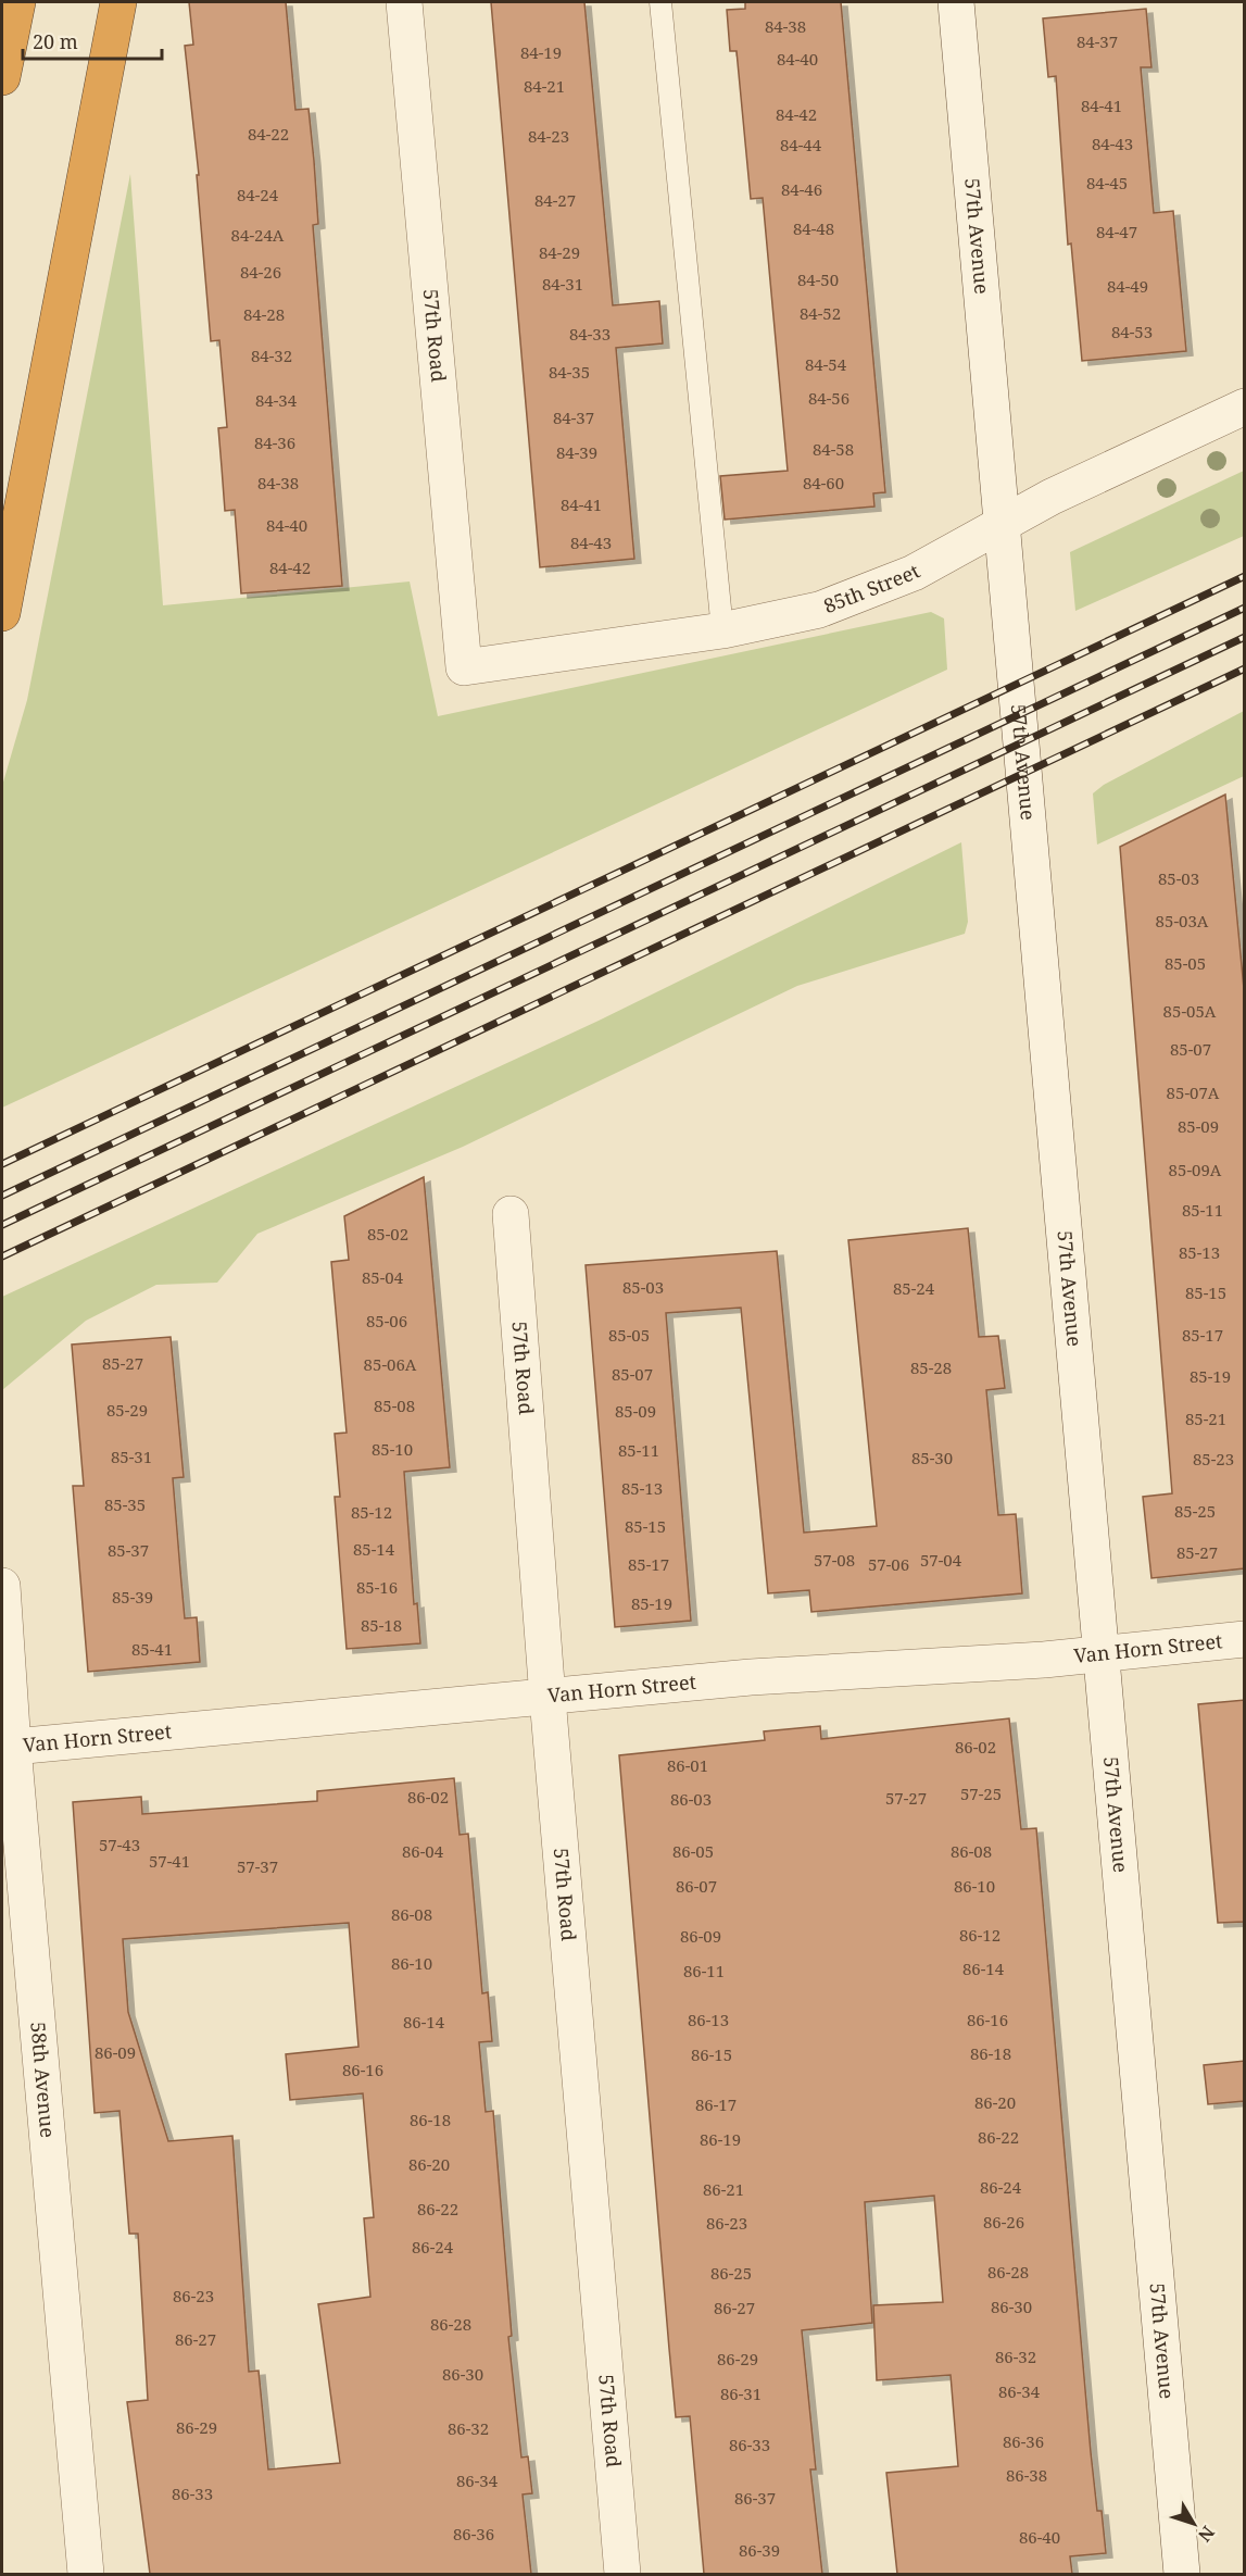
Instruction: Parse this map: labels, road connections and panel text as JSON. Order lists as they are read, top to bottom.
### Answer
{
  "streets": {
    "street": [
      "57th Avenue",
      "57th Road",
      "85th Street",
      "Van Horn Street",
      "58th Avenue"
    ]
  },
  "crossings": [
    ["57th Avenue", "85th Street"],
    ["57th Avenue", "Van Horn Street"],
    ["57th Road", "85th Street"],
    ["57th Road", "Van Horn Street"],
    ["Van Horn Street", "58th Avenue"]
  ],
  "house_numbers": [
    "84-38",
    "84-37",
    "84-19",
    "84-40",
    "84-21",
    "84-41",
    "84-42",
    "84-22",
    "84-23",
    "84-43",
    "84-44",
    "84-45",
    "84-46",
    "84-24",
    "84-27",
    "84-48",
    "84-47",
    "84-24A",
    "84-29",
    "84-26",
    "84-50",
    "84-31",
    "84-49",
    "84-52",
    "84-28",
    "84-53",
    "84-33",
    "84-32",
    "84-54",
    "84-35",
    "84-56",
    "84-34",
    "84-37",
    "84-36",
    "84-58",
    "84-39",
    "84-38",
    "84-60",
    "84-41",
    "84-40",
    "84-43",
    "84-42",
    "85-03",
    "85-03A",
    "85-05",
    "85-05A",
    "85-07",
    "85-07A",
    "85-09",
    "85-09A",
    "85-11",
    "85-02",
    "85-13",
    "85-04",
    "85-03",
    "85-24",
    "85-15",
    "85-06",
    "85-05",
    "85-17",
    "85-27",
    "85-06A",
    "85-28",
    "85-07",
    "85-19",
    "85-08",
    "85-29",
    "85-09",
    "85-21",
    "85-10",
    "85-11",
    "85-31",
    "85-30",
    "85-23",
    "85-13",
    "85-35",
    "85-25",
    "85-12",
    "85-15",
    "85-14",
    "85-37",
    "85-27",
    "57-08",
    "57-04",
    "85-17",
    "57-06",
    "85-16",
    "85-39",
    "85-19",
    "85-18",
    "85-41",
    "86-02",
    "86-01",
    "57-25",
    "86-02",
    "57-27",
    "86-03",
    "57-43",
    "86-04",
    "86-05",
    "86-08",
    "57-41",
    "57-37",
    "86-07",
    "86-10",
    "86-08",
    "86-12",
    "86-09",
    "86-10",
    "86-14",
    "86-11",
    "86-13",
    "86-16",
    "86-14",
    "86-09",
    "86-18",
    "86-15",
    "86-16",
    "86-20",
    "86-17",
    "86-18",
    "86-22",
    "86-19",
    "86-20",
    "86-24",
    "86-21",
    "86-22",
    "86-26",
    "86-23",
    "86-24",
    "86-28",
    "86-25",
    "86-23",
    "86-30",
    "86-27",
    "86-28",
    "86-27",
    "86-32",
    "86-29",
    "86-30",
    "86-34",
    "86-31",
    "86-29",
    "86-32",
    "86-36",
    "86-33",
    "86-38",
    "86-34",
    "86-33",
    "86-37",
    "86-36",
    "86-40",
    "86-39"
  ],
  "scale_bar": "20 m",
  "north": "bottom right"
}
